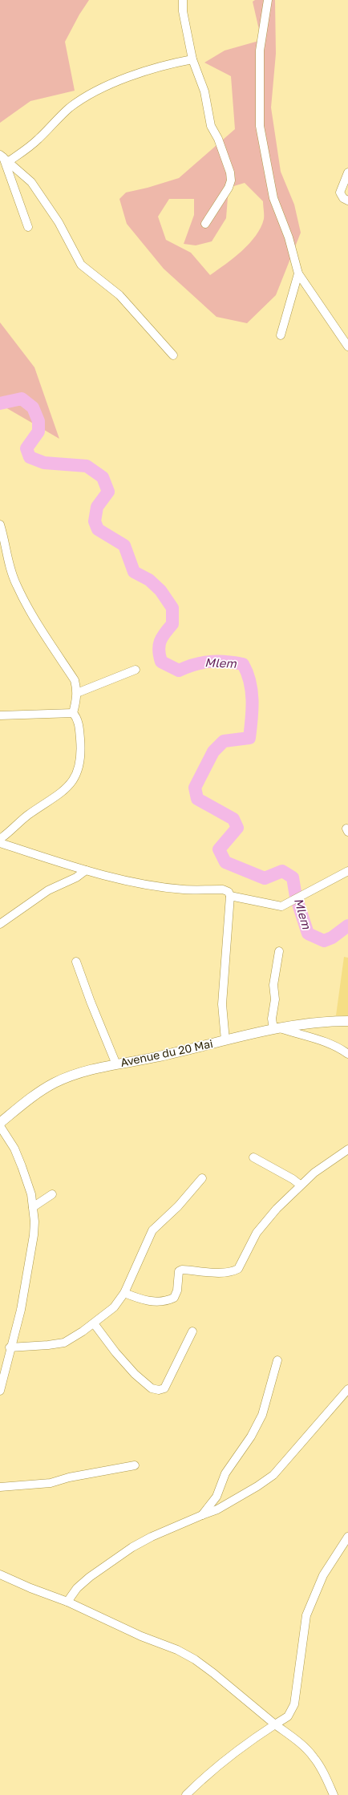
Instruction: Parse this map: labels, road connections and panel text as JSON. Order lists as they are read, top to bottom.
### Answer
{
  "streets": {
    "main road": ["Avenue du 20 Mai"]
  },
  "water": ["Mlem"]
}
